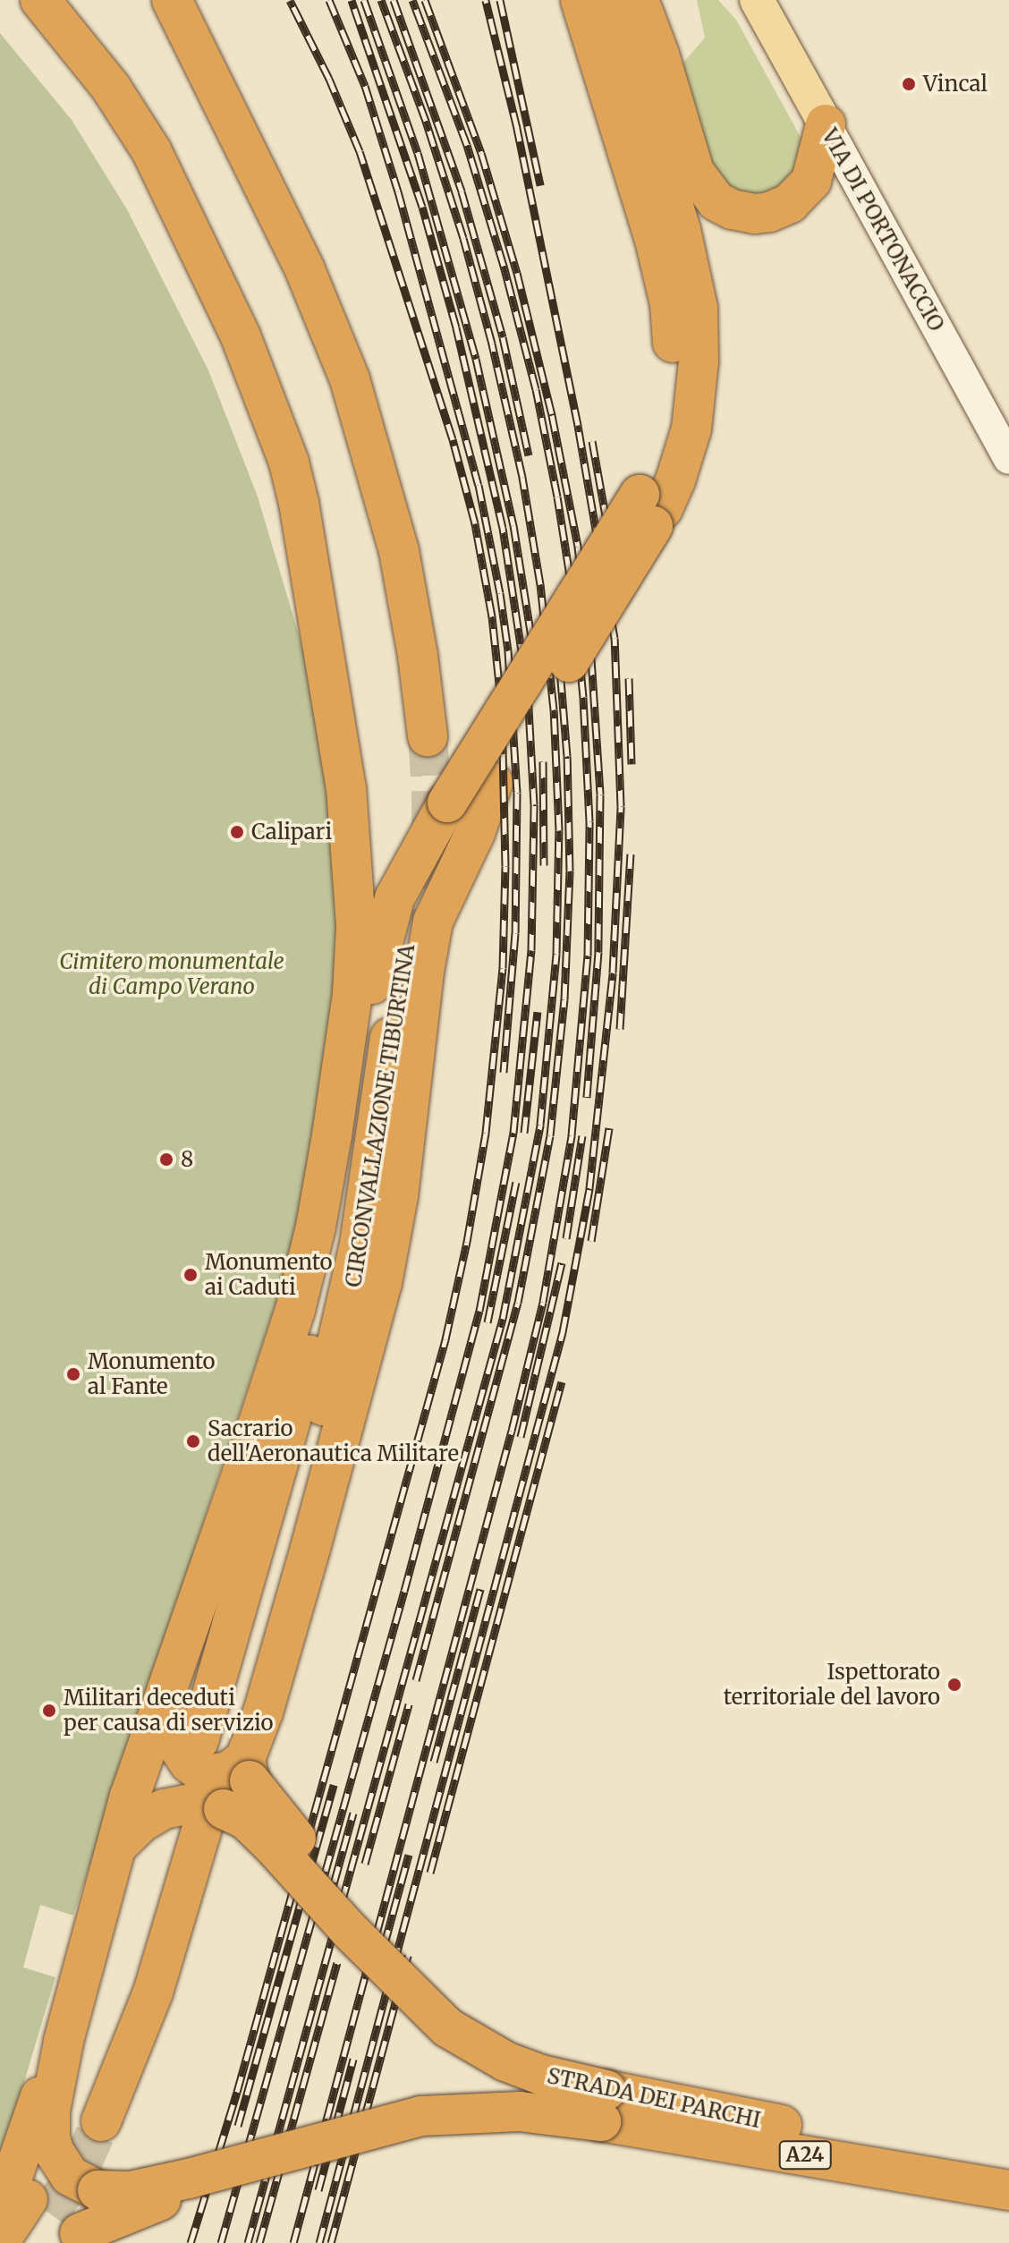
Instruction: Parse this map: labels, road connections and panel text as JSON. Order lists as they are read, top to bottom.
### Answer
{
  "streets": {
    "highway": ["CIRCONVALLAZIONE TIBURTINA", "STRADA DEI PARCHI", "A24"],
    "main road": ["VIA DI PORTONACCIO"]
  },
  "crossings": [
    ["STRADA DEI PARCHI", "A24"]
  ],
  "parks": ["Cimitero monumentale di Campo Verano"],
  "places": [
    "Vincal",
    "Calipari",
    "8",
    "Monumento ai Caduti",
    "Monumento al Fante",
    "Sacrario dell'Aeronautica Militare",
    "Ispettorato territoriale del lavoro",
    "Militari deceduti per causa di servizio"
  ]
}
